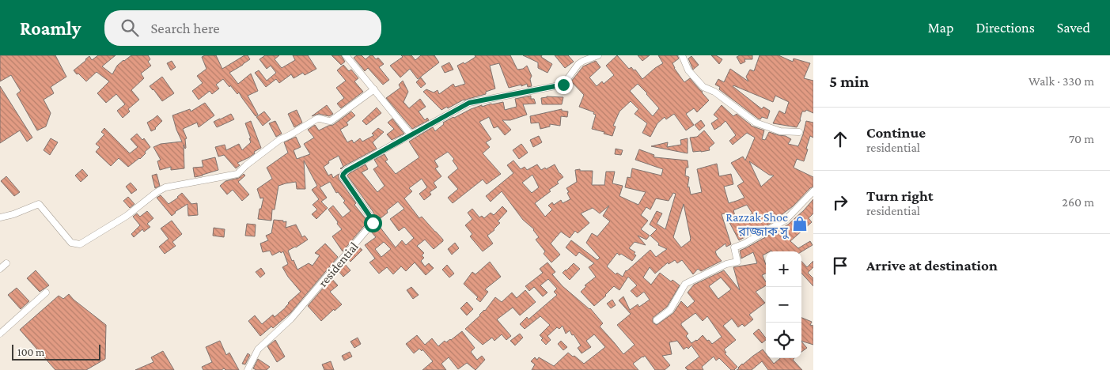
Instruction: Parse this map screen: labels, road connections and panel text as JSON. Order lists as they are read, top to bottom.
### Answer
{
  "streets": {
    "street": ["residential"]
  },
  "places": {
    "shop": ["Razzak Shoe রাজ্জাক সু"]
  },
  "scale_bar": "100 m",
  "page": {
    "header": "Roamly",
    "search": "Search here",
    "nav": ["Map", "Directions", "Saved"],
    "heading": ["5 min", "Walk · 330 m"],
    "list": [
      ["Continue", "residential", "70 m"],
      ["Turn right", "residential", "260 m"],
      "Arrive at destination"
    ],
    "map_buttons": ["+", "−"],
    "scale": "100 m"
  }
}
